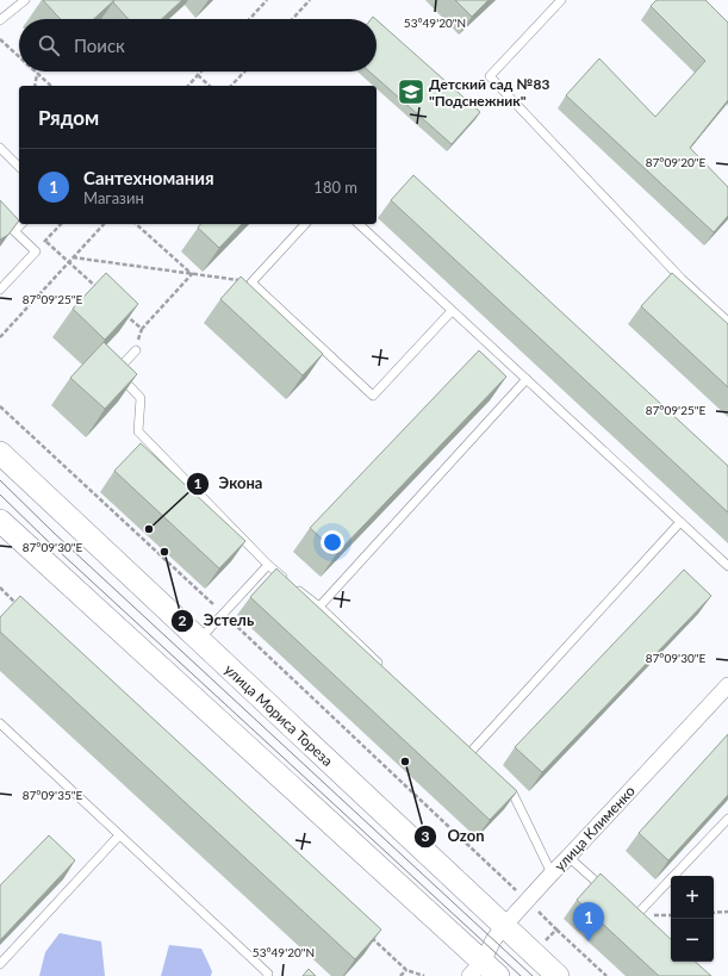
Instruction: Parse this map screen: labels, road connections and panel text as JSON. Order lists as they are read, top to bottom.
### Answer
{
  "streets": {
    "street": ["улица Мориса Тореза", "улица Клименко"]
  },
  "crossings": [
    ["улица Мориса Тореза", "улица Клименко"]
  ],
  "places": {
    "school or university": ["Детский сад №83 \"Подснежник\""],
    "other": ["Экона", "Эстель", "Ozon"]
  },
  "page": {
    "search": "Поиск",
    "heading": "Рядом",
    "list": [
      {
        "mark": "1",
        "name": "Сантехномания",
        "note": "Магазин",
        "value": "180 m"
      }
    ],
    "map_buttons": ["+", "−"],
    "pins": "1"
  },
  "coordinates": [
    "53°49'20\"N",
    "87°09'20\"E",
    "87°09'25\"E",
    "87°09'30\"E",
    "87°09'35\"E"
  ]
}
